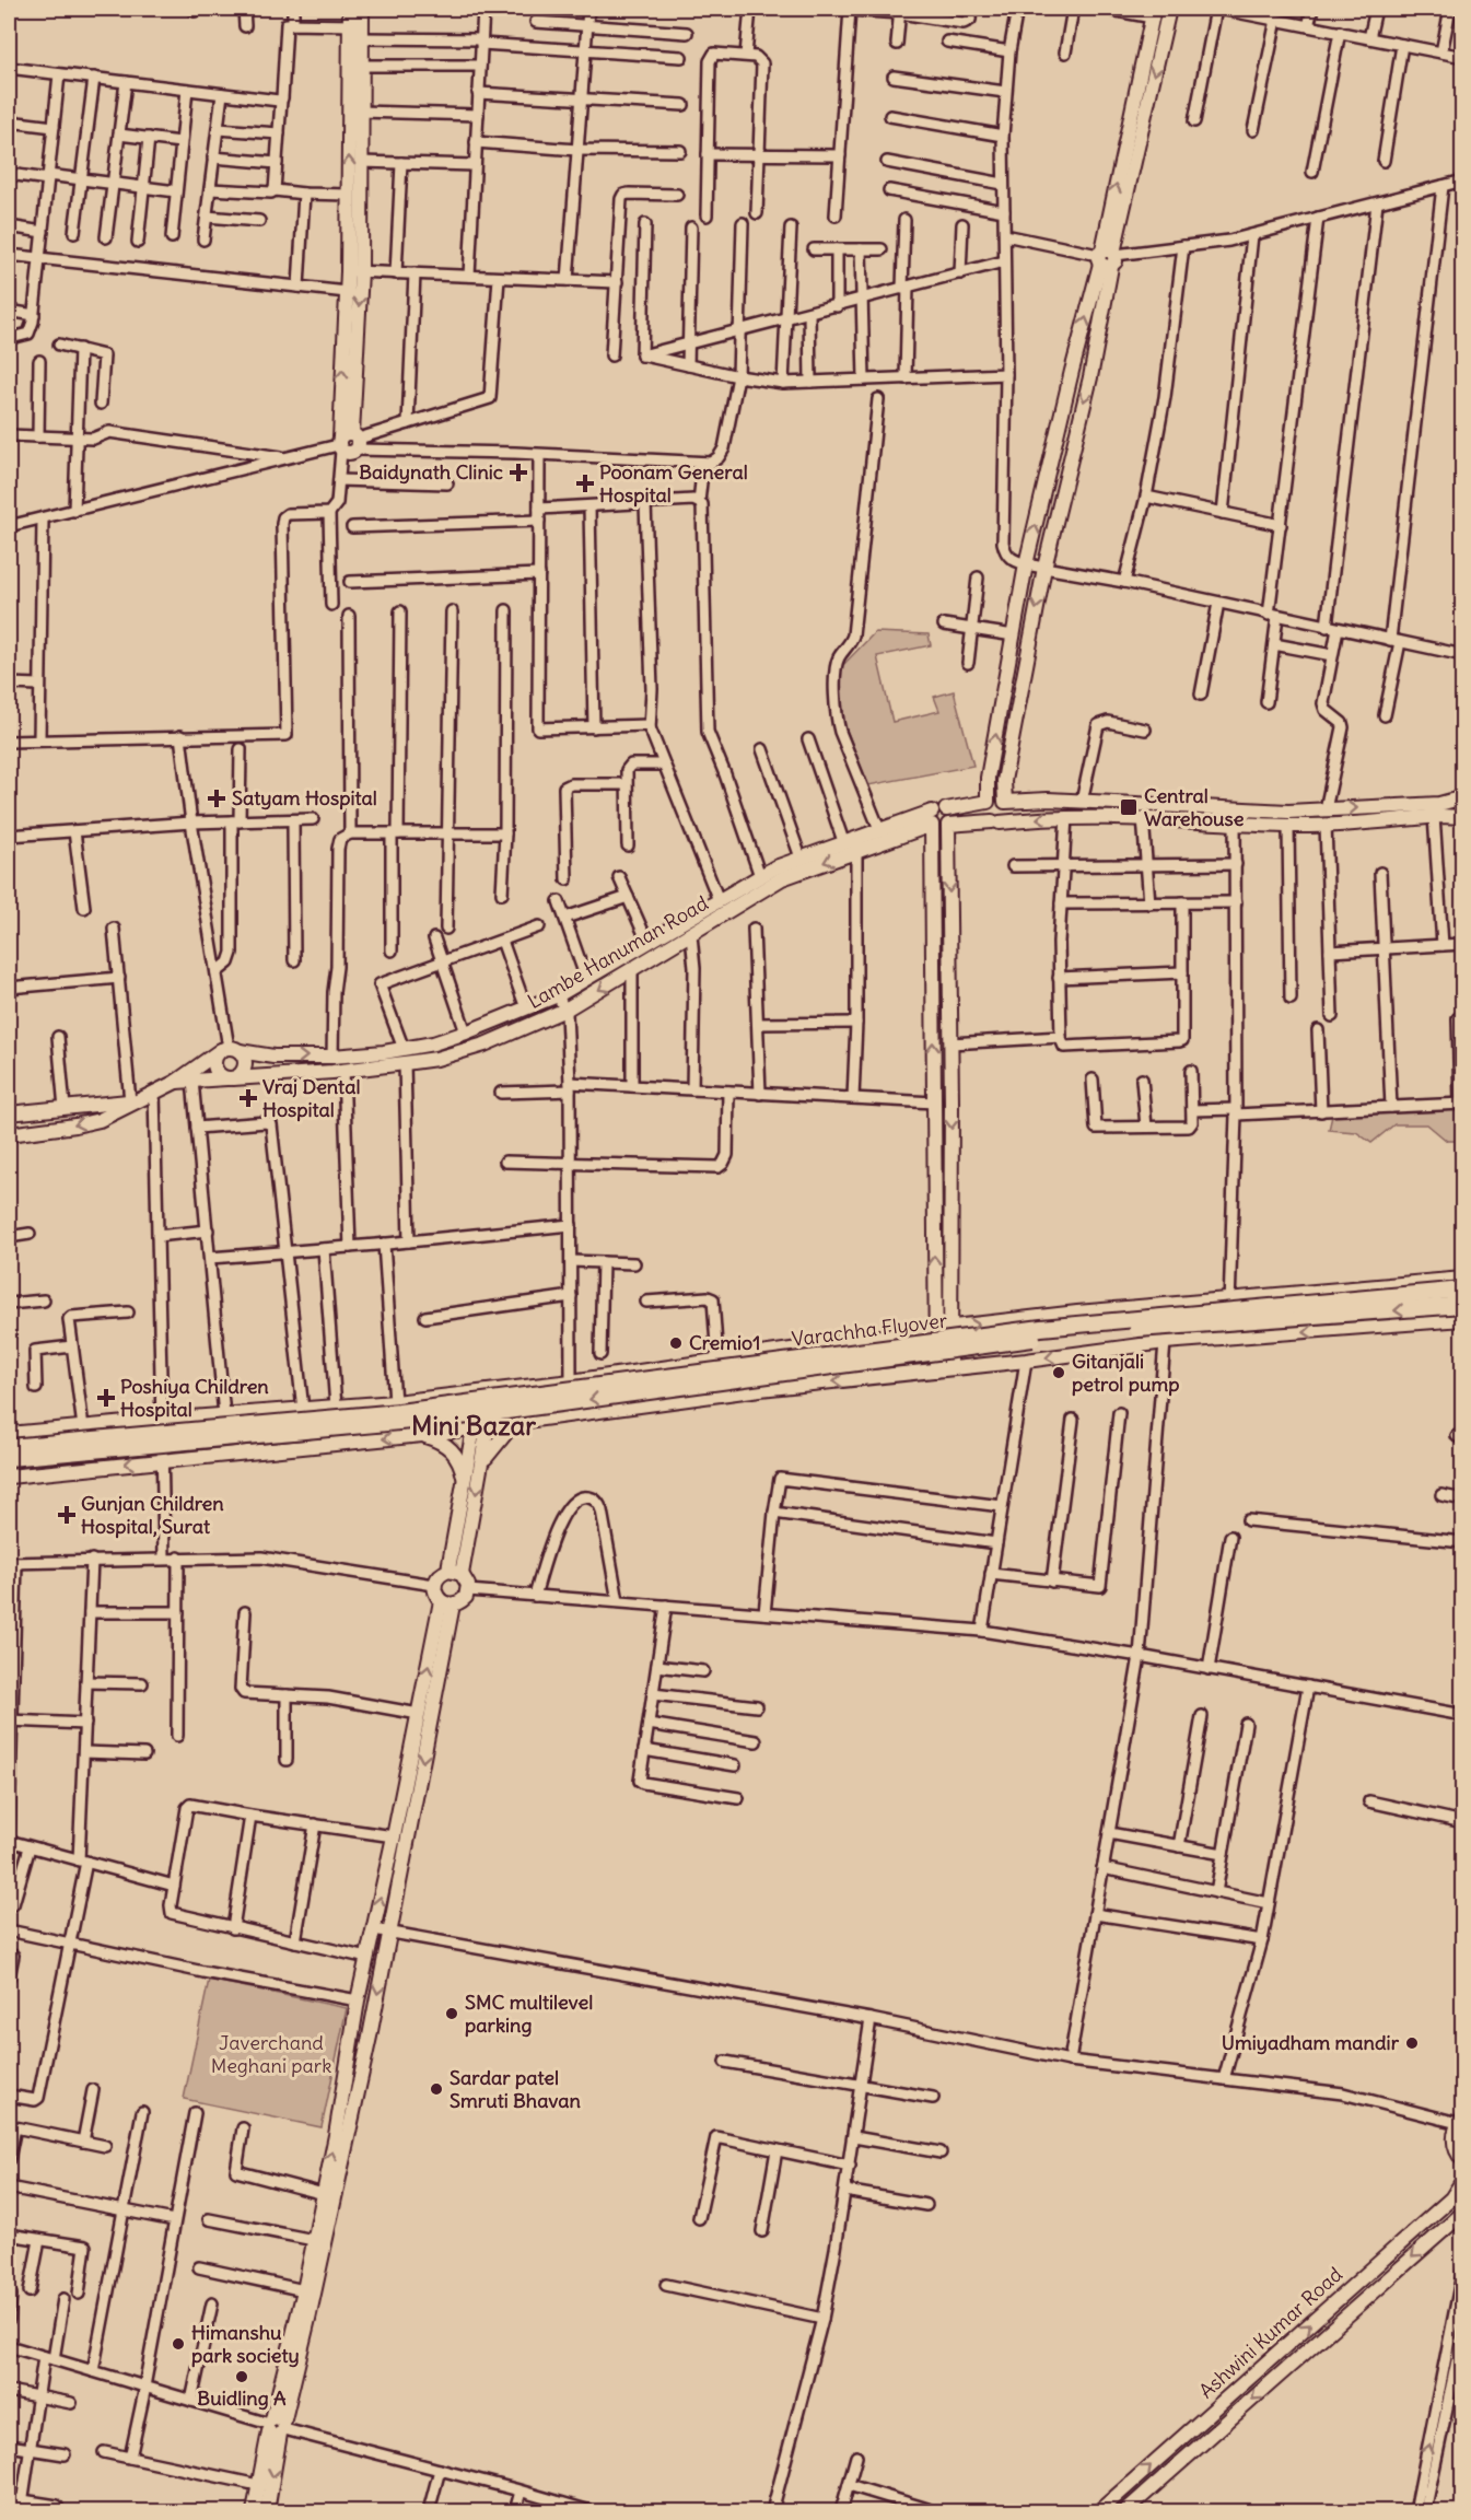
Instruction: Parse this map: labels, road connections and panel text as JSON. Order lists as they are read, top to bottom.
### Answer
{
  "streets": {
    "main road": ["Varachha Flyover"],
    "street": ["Lambe Hanuman Road", "Ashwini Kumar Road"]
  },
  "districts": ["Mini Bazar"],
  "parks": ["Javerchand Meghani park"],
  "places": {
    "health": [
      "Baidynath Clinic",
      "Poonam General Hospital",
      "Satyam Hospital",
      "Vraj Dental Hospital",
      "Poshiya Children Hospital",
      "Gunjan Children Hospital, Surat"
    ],
    "transit": ["Central Warehouse"],
    "other": [
      "Cremio1",
      "Gitanjali petrol pump",
      "SMC multilevel parking",
      "Umiyadham mandir",
      "Sardar patel Smruti Bhavan",
      "Himanshu park society",
      "Buidling A"
    ]
  }
}
